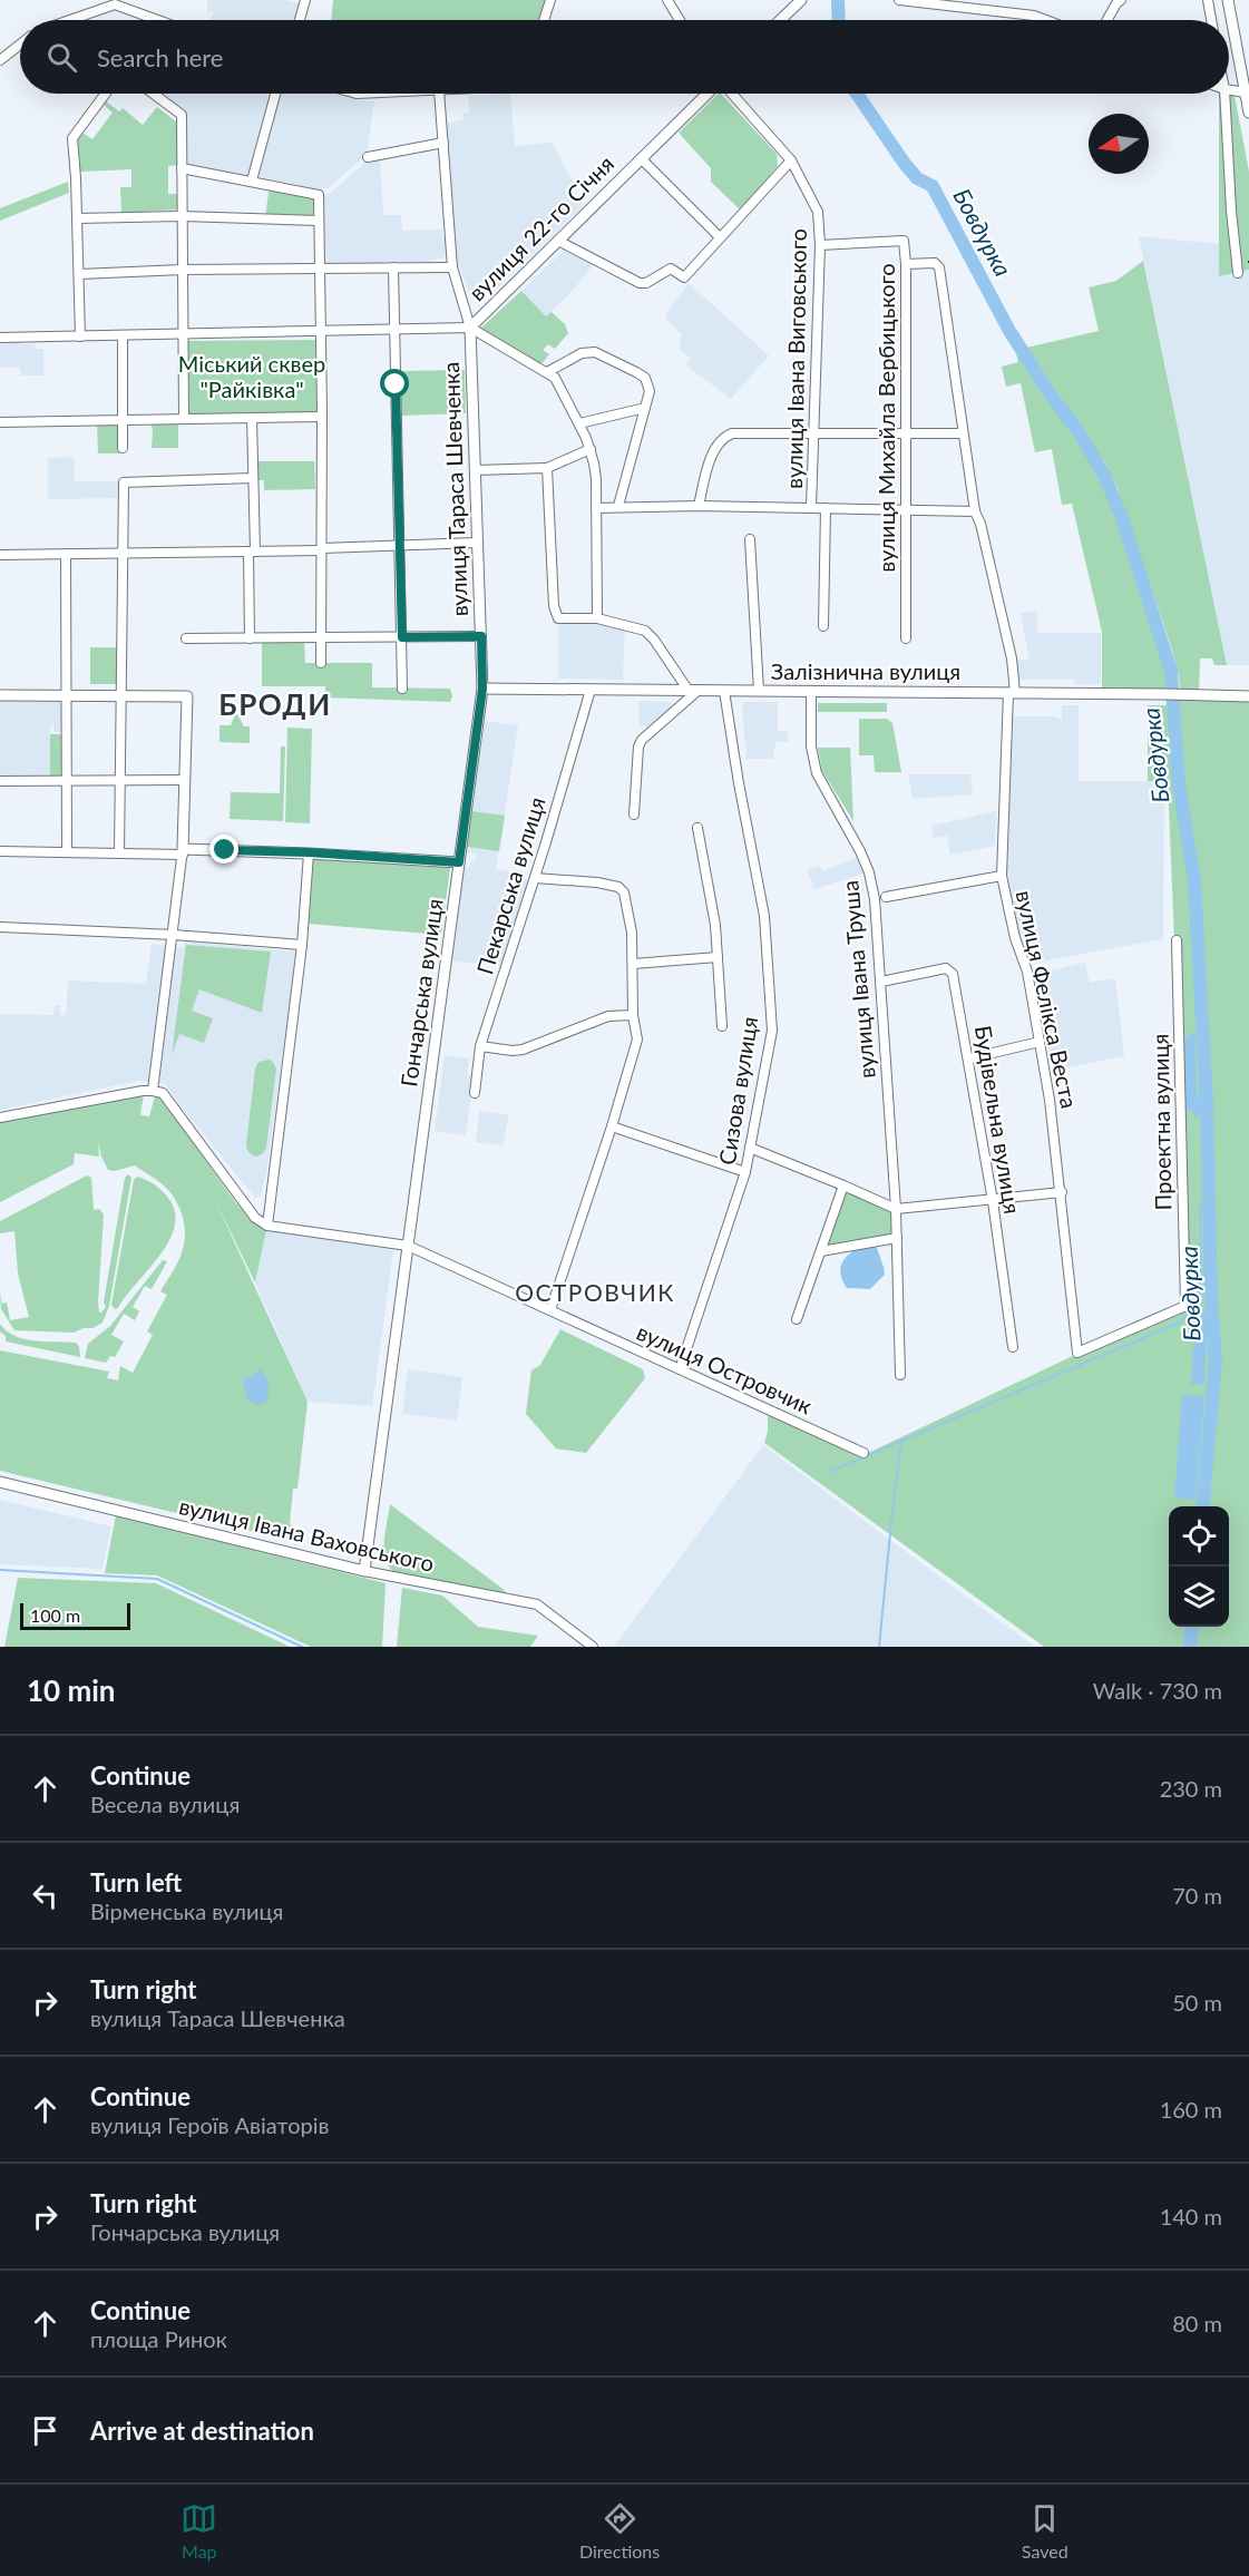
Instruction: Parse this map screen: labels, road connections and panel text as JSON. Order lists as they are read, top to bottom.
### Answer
{
  "streets": {
    "main road": [
      "вулиця 22-го Січня",
      "вулиця Тараса Шевченка",
      "Залізнична вулиця",
      "Гончарська вулиця",
      "вулиця Івана Ваховського"
    ],
    "street": [
      "вулиця Івана Виговського",
      "вулиця Михайла Вербицького",
      "Пекарська вулиця",
      "вулиця Івана Труша",
      "вулиця Фелікса Веста",
      "Сизова вулиця",
      "Будівельна вулиця",
      "Проектна вулиця",
      "вулиця Островчик"
    ]
  },
  "crossings": [
    ["вулиця 22-го Січня", "вулиця Тараса Шевченка"],
    ["вулиця Івана Виговського", "вулиця Михайла Вербицького"],
    ["вулиця Михайла Вербицького", "вулиця Фелікса Веста"],
    ["вулиця Тараса Шевченка", "Залізнична вулиця"],
    ["вулиця Тараса Шевченка", "Гончарська вулиця"],
    ["Залізнична вулиця", "Пекарська вулиця"],
    ["Залізнична вулиця", "вулиця Івана Труша"],
    ["Залізнична вулиця", "вулиця Фелікса Веста"],
    ["Залізнична вулиця", "Сизова вулиця"],
    ["вулиця Івана Труша", "Будівельна вулиця"],
    ["Гончарська вулиця", "вулиця Островчик"],
    ["Гончарська вулиця", "вулиця Івана Ваховського"],
    ["вулиця Фелікса Веста", "Проектна вулиця"],
    ["Сизова вулиця", "вулиця Островчик"]
  ],
  "districts": ["БРОДИ", "ОСТРОВЧИК"],
  "water": ["Бовдурка"],
  "parks": ["Міський сквер \"Райківка\""],
  "scale_bar": "100 m",
  "north": "left",
  "page": {
    "search": "Search here",
    "scale": "100 m",
    "heading": ["10 min", "Walk · 730 m"],
    "list": [
      ["Continue", "Весела вулиця", "230 m"],
      ["Turn left", "Вірменська вулиця", "70 m"],
      ["Turn right", "вулиця Тараса Шевченка", "50 m"],
      ["Continue", "вулиця Героїв Авіаторів", "160 m"],
      ["Turn right", "Гончарська вулиця", "140 m"],
      ["Continue", "площа Ринок", "80 m"],
      "Arrive at destination"
    ],
    "nav": ["Map", "Directions", "Saved"]
  }
}
